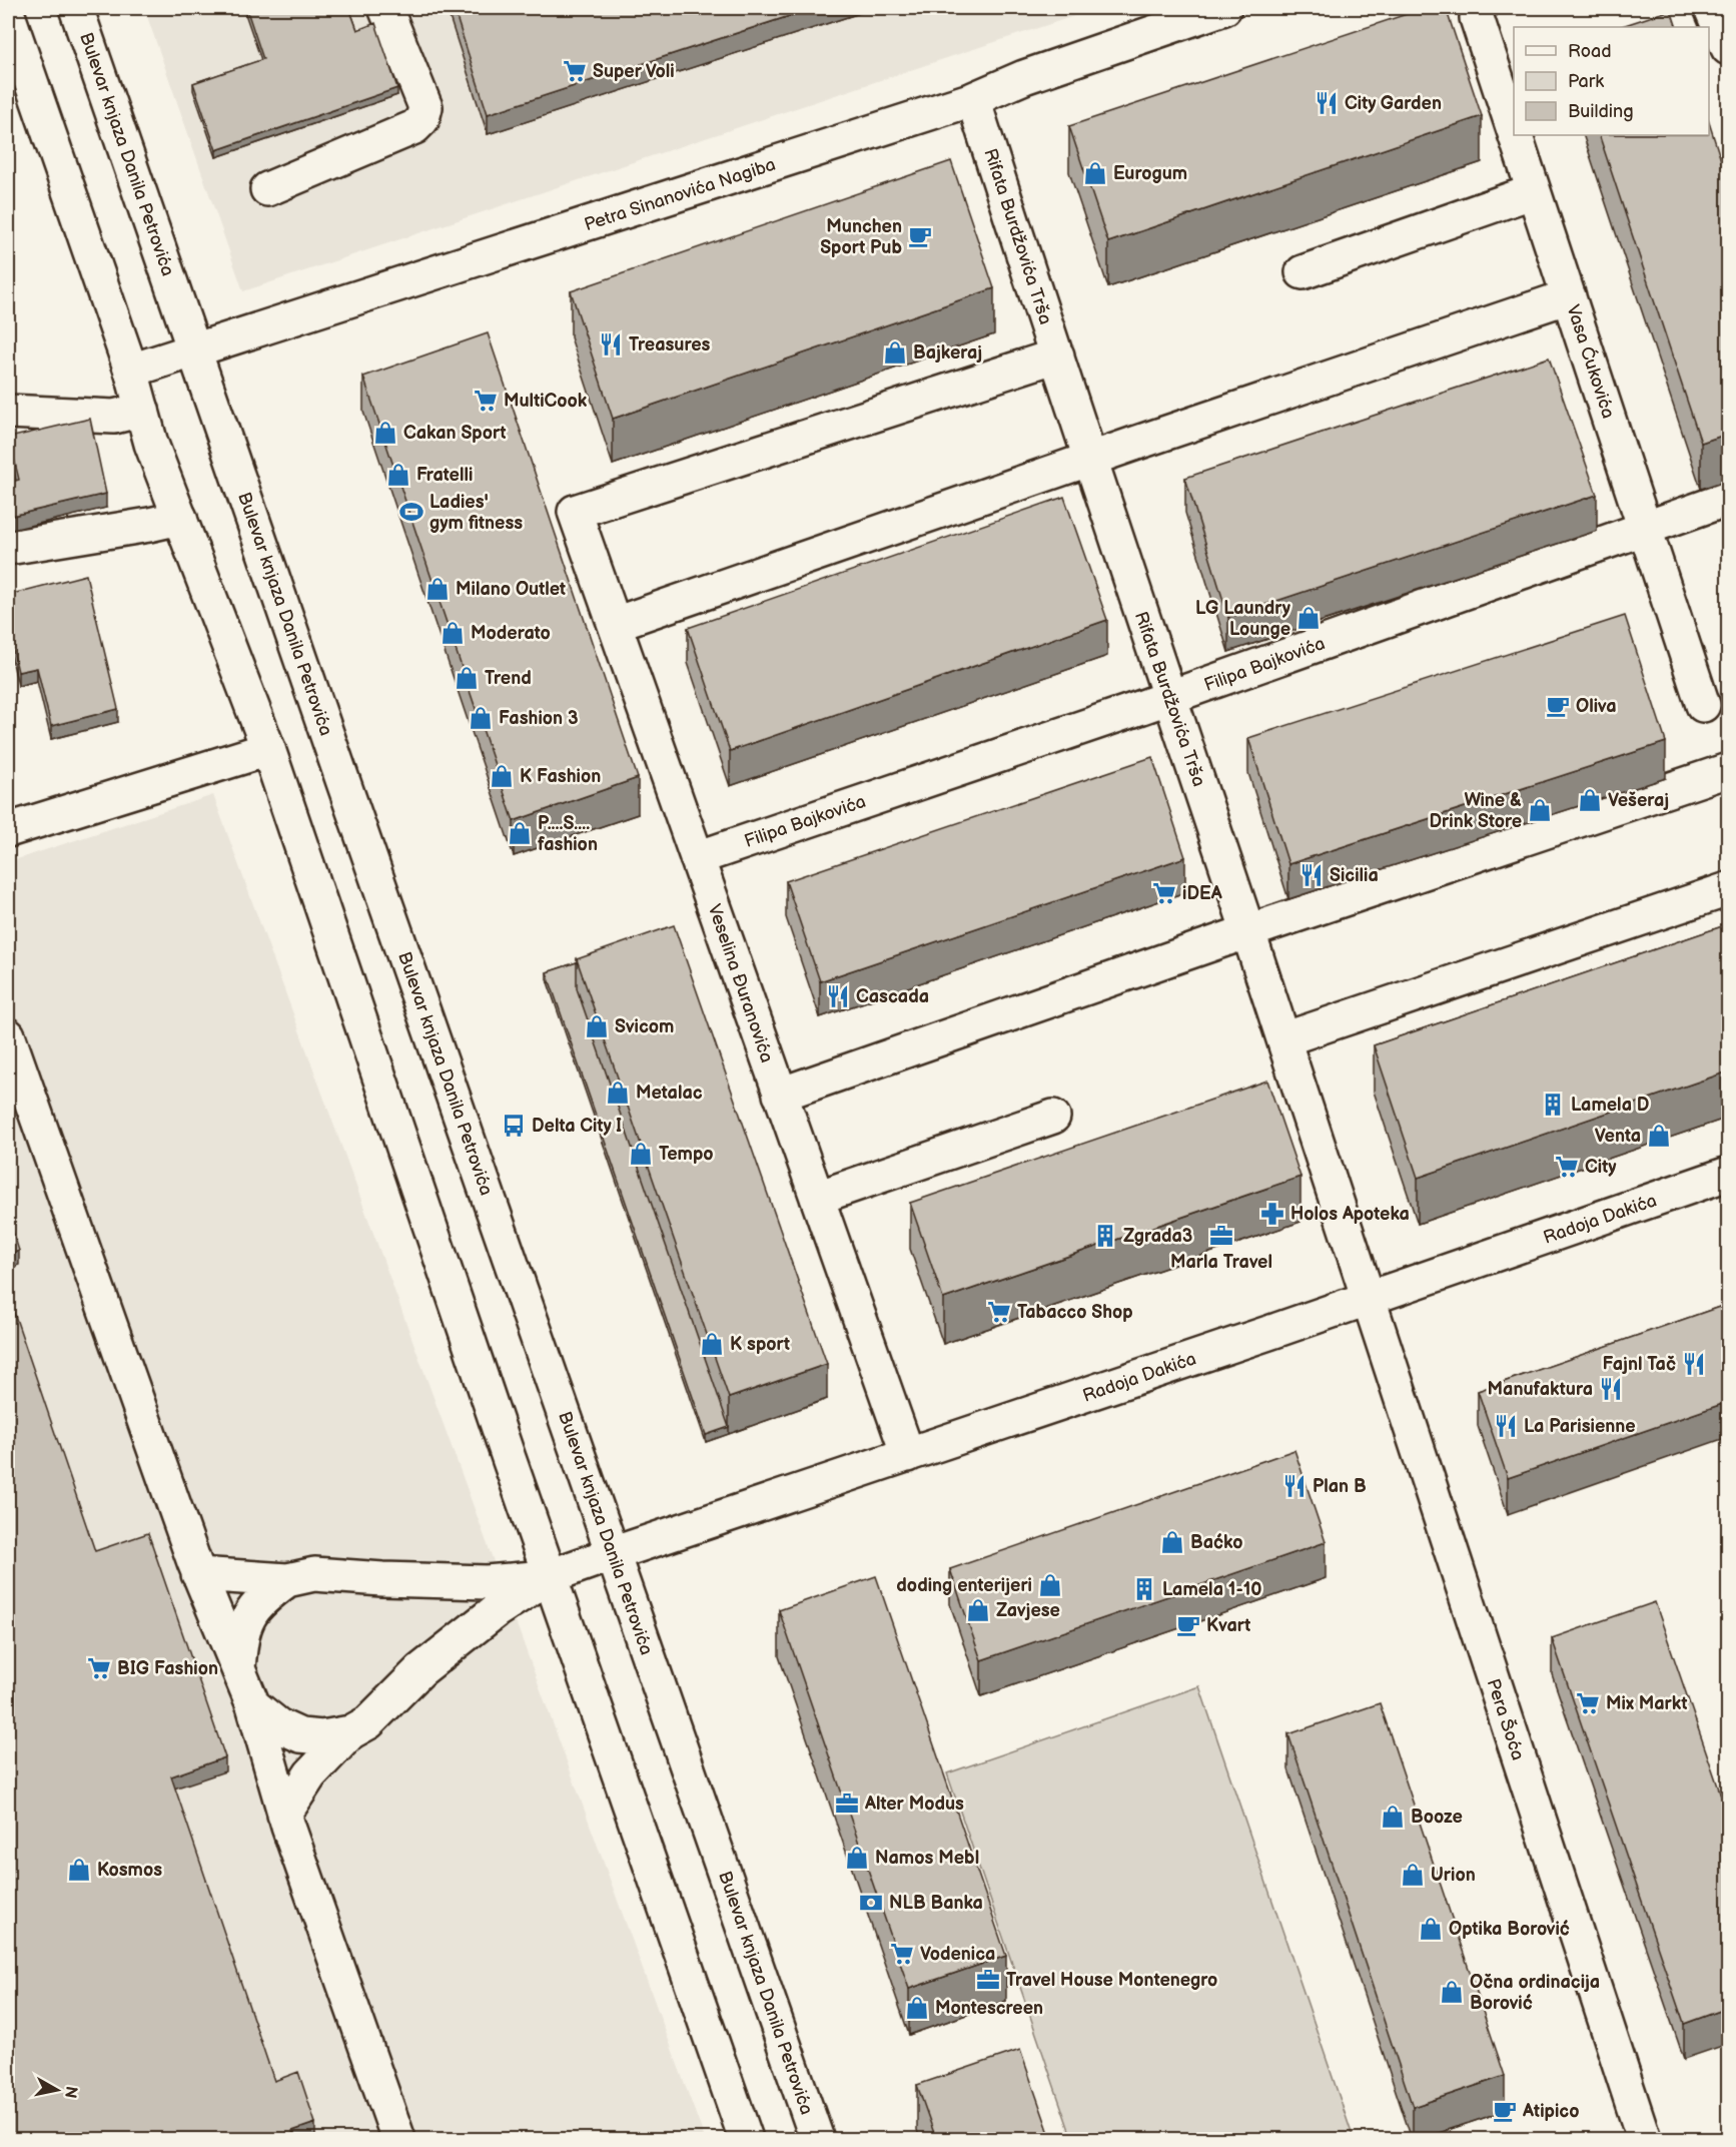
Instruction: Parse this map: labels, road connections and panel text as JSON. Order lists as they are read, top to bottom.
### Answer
{
  "streets": {
    "street": [
      "Bulevar knjaza Danila Petrovića",
      "Petra Sinanovića Nagiba",
      "Rifata Burdžovića Trša",
      "Vasa Ćukovića",
      "Filipa Bajkovića",
      "Veselina Đuranovića",
      "Radoja Dakića",
      "Pera Šoća"
    ]
  },
  "crossings": [
    ["Bulevar knjaza Danila Petrovića", "Petra Sinanovića Nagiba"],
    ["Bulevar knjaza Danila Petrovića", "Radoja Dakića"],
    ["Petra Sinanovića Nagiba", "Rifata Burdžovića Trša"],
    ["Rifata Burdžovića Trša", "Filipa Bajkovića"],
    ["Rifata Burdžovića Trša", "Veselina Đuranovića"],
    ["Rifata Burdžovića Trša", "Radoja Dakića"],
    ["Rifata Burdžovića Trša", "Pera Šoća"],
    ["Vasa Ćukovića", "Filipa Bajkovića"],
    ["Filipa Bajkovića", "Veselina Đuranovića"],
    ["Veselina Đuranovića", "Radoja Dakića"],
    ["Radoja Dakića", "Pera Šoća"]
  ],
  "places": {
    "supermarket": [
      "Super Voli",
      "MultiCook",
      "iDEA",
      "City",
      "Tabacco Shop",
      "BIG Fashion",
      "Mix Markt",
      "Vodenica"
    ],
    "restaurant": [
      "City Garden",
      "Treasures",
      "Sicilia",
      "Cascada",
      "Fajnl Tač",
      "Manufaktura",
      "La Parisienne",
      "Plan B"
    ],
    "shop": [
      "Eurogum",
      "Bajkeraj",
      "Cakan Sport",
      "Fratelli",
      "Milano Outlet",
      "LG Laundry Lounge",
      "Moderato",
      "Trend",
      "Fashion 3",
      "K Fashion",
      "Vešeraj",
      "Wine & Drink Store",
      "P....S.... fashion",
      "Svicom",
      "Metalac",
      "Venta",
      "Tempo",
      "K sport",
      "Baćko",
      "doding enterijeri",
      "Zavjese",
      "Booze",
      "Namos Mebl",
      "Kosmos",
      "Urion",
      "Optika Borović",
      "Očna ordinacija Borović",
      "Montescreen"
    ],
    "cafe": [
      "Munchen Sport Pub",
      "Oliva",
      "Kvart",
      "Atipico"
    ],
    "sports": ["Ladies' gym fitness"],
    "building": ["Lamela D", "Zgrada3", "Lamela 1-10"],
    "bus stop": ["Delta City I"],
    "pharmacy": ["Holos Apoteka"],
    "office": ["Marla Travel", "Alter Modus", "Travel House Montenegro"],
    "bank": ["NLB Banka"]
  },
  "legend": ["Road", "Park", "Building"],
  "north": "right"
}
